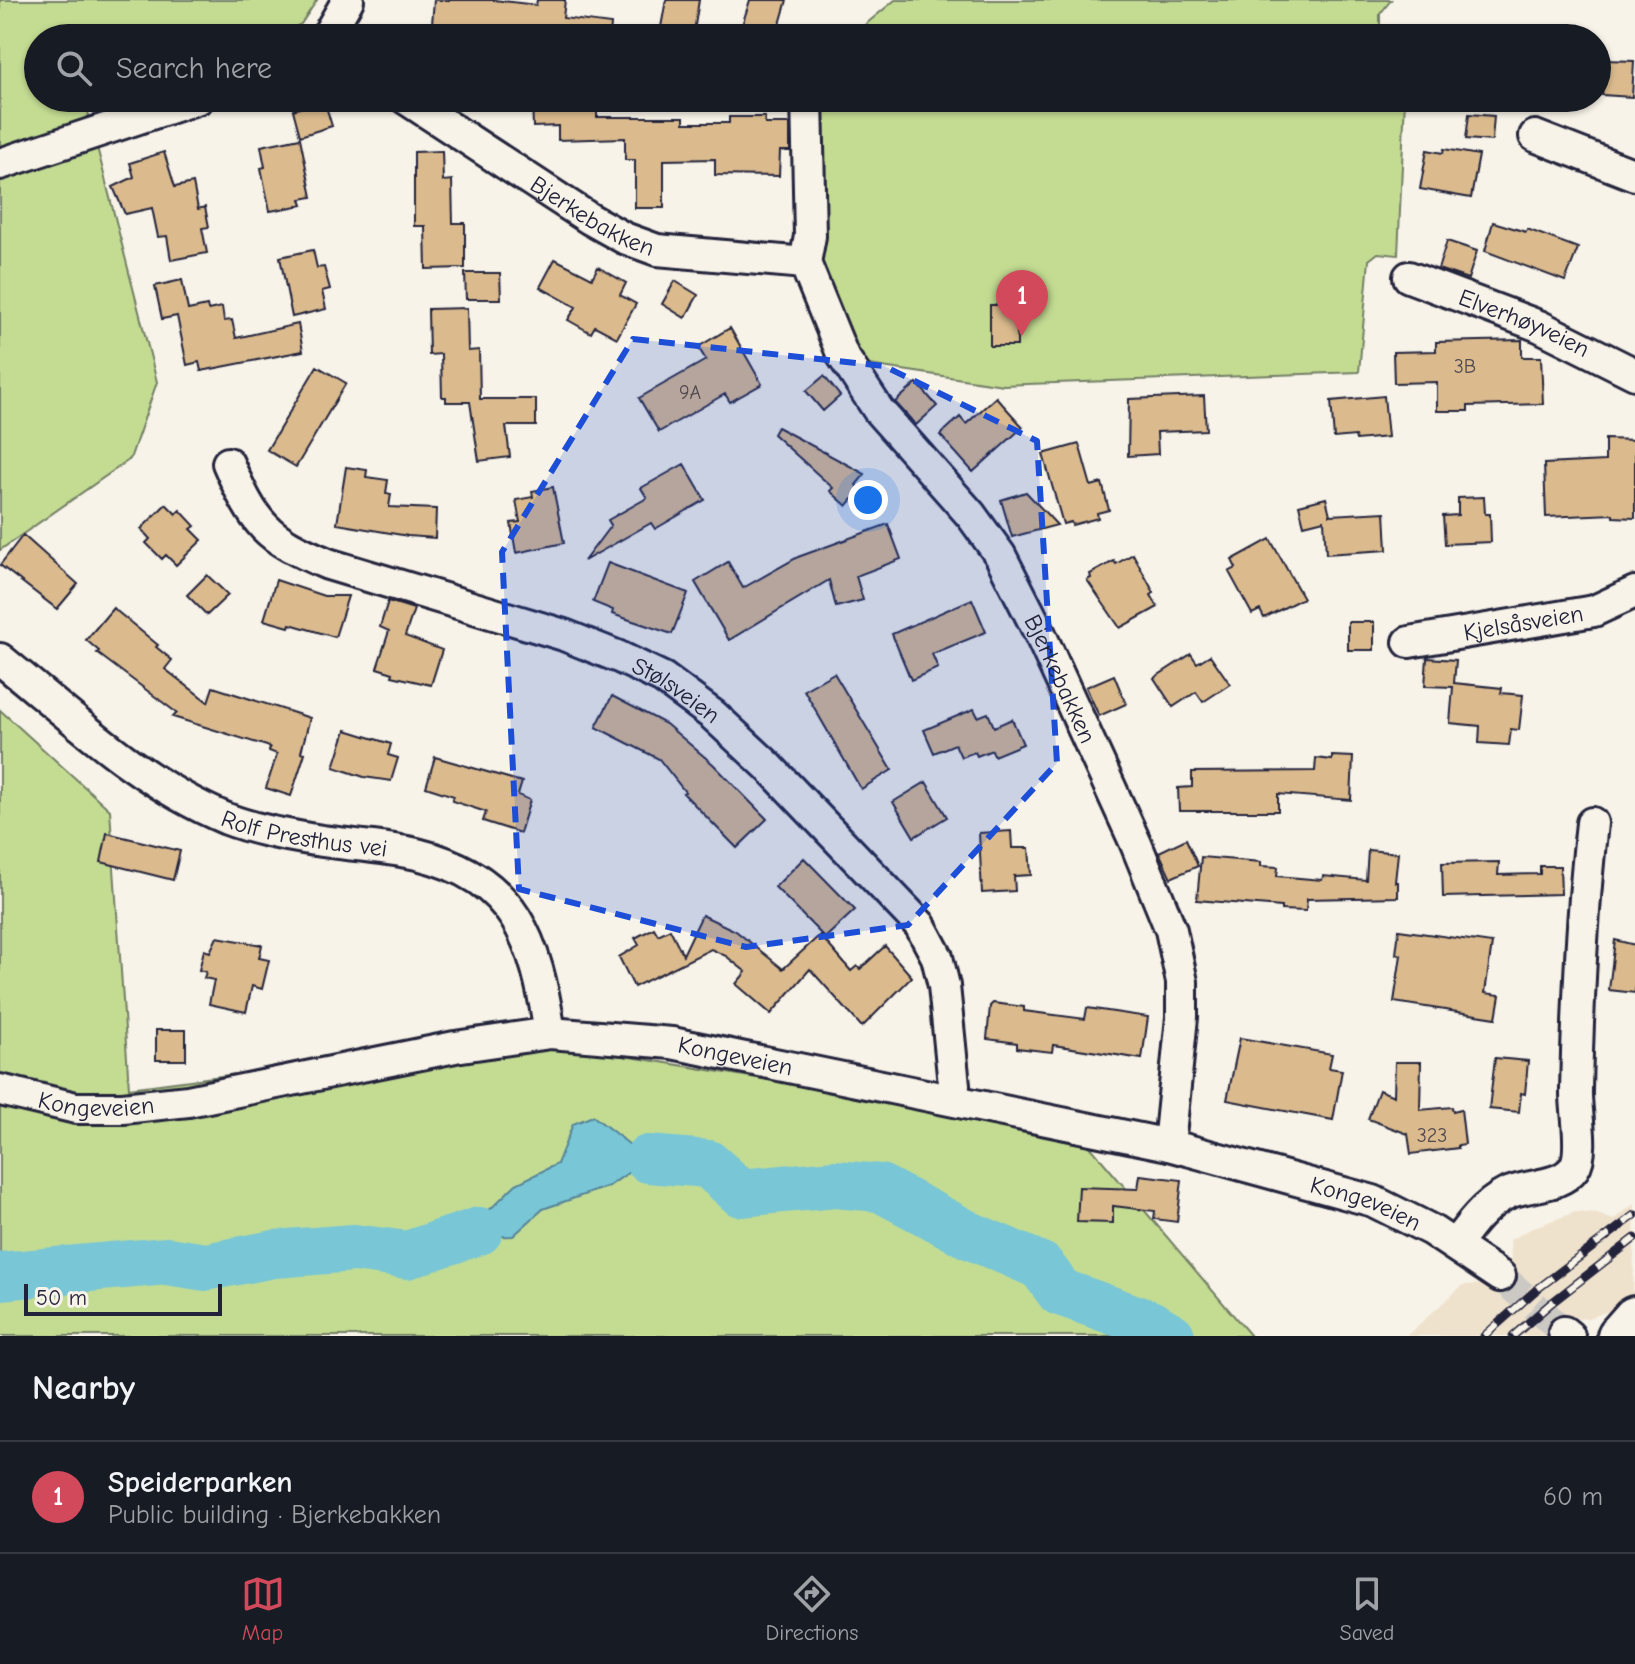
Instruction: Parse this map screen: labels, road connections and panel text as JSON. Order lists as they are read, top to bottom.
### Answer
{
  "streets": {
    "street": [
      "Bjerkebakken",
      "Elverhøyveien",
      "Kjelsåsveien",
      "Stølsveien",
      "Rolf Presthus vei",
      "Kongeveien"
    ]
  },
  "crossings": [
    ["Bjerkebakken", "Kongeveien"],
    ["Stølsveien", "Kongeveien"],
    ["Rolf Presthus vei", "Kongeveien"]
  ],
  "house_numbers": ["3B", "9A", "323"],
  "scale_bar": "50 m",
  "page": {
    "search": "Search here",
    "pins": "1",
    "scale": "50 m",
    "heading": "Nearby",
    "list": [
      {
        "mark": "1",
        "name": "Speiderparken",
        "note": "Public building · Bjerkebakken",
        "value": "60 m"
      }
    ],
    "nav": ["Map", "Directions", "Saved"]
  }
}
